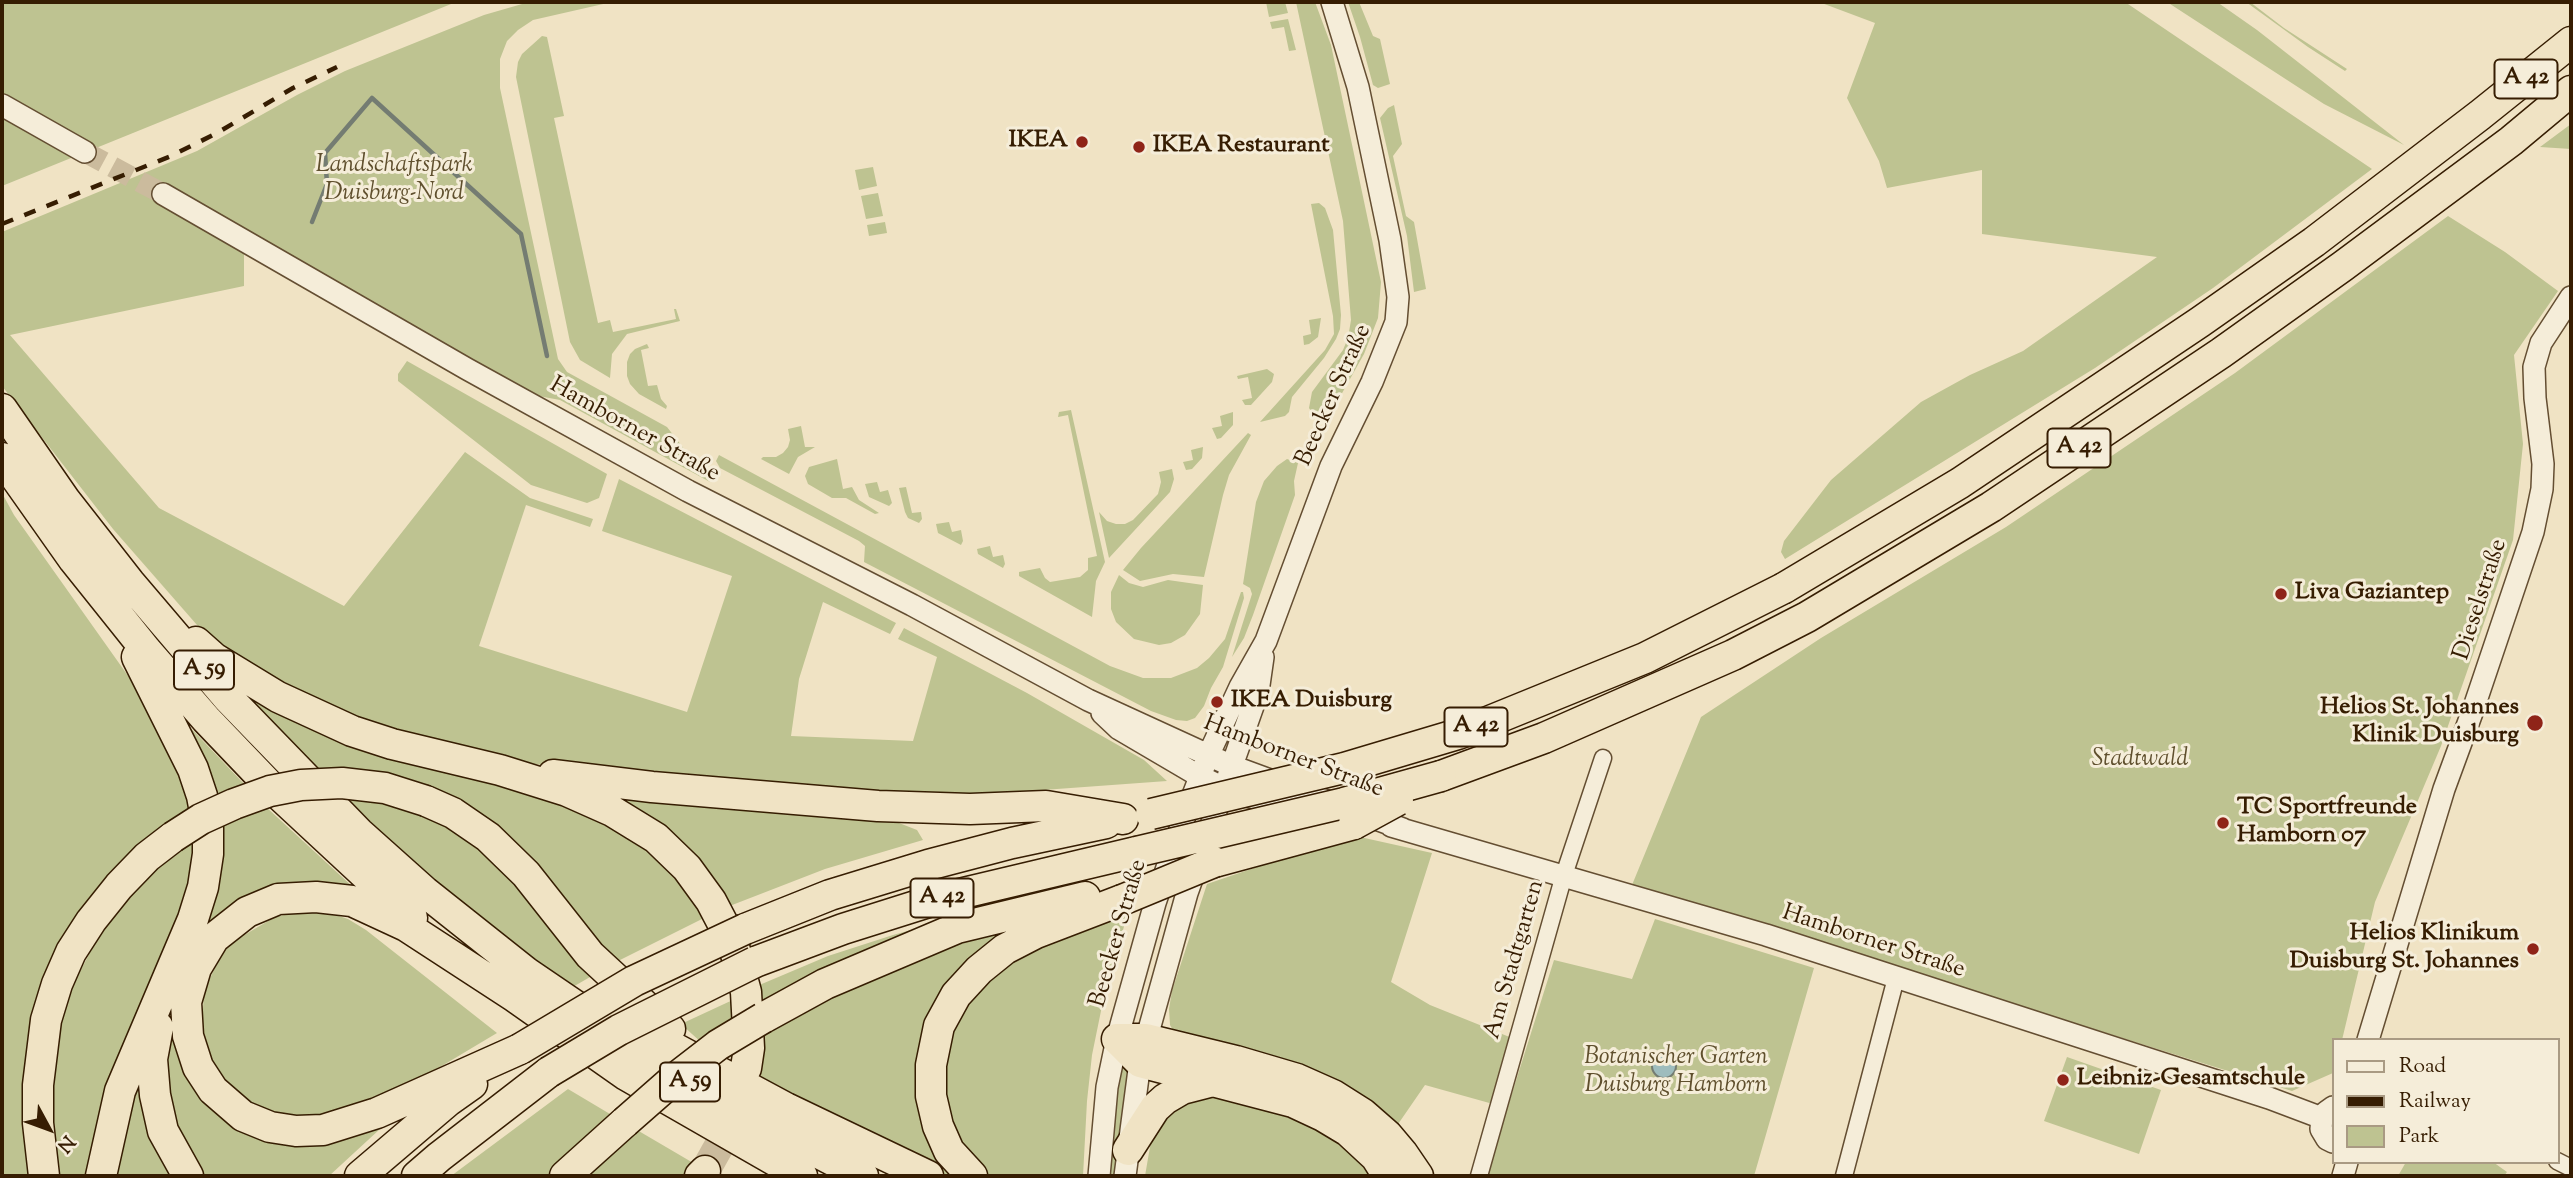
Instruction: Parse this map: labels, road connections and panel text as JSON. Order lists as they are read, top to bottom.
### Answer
{
  "streets": {
    "highway": ["A 42", "A 59"],
    "street": [
      "Beecker Straße",
      "Hamborner Straße",
      "Dieselstraße",
      "Am Stadtgarten"
    ]
  },
  "crossings": [
    ["Beecker Straße", "Hamborner Straße"],
    ["Hamborner Straße", "Am Stadtgarten"]
  ],
  "parks": ["Landschaftspark Duisburg-Nord", "Stadtwald", "Botanischer Garten Duisburg Hamborn"],
  "places": [
    "IKEA",
    "IKEA Restaurant",
    "Liva Gaziantep",
    "IKEA Duisburg",
    "Helios St. Johannes Klinik Duisburg",
    "TC Sportfreunde Hamborn 07",
    "Helios Klinikum Duisburg St. Johannes",
    "Leibniz-Gesamtschule"
  ],
  "legend": ["Road", "Railway", "Park"],
  "north": "bottom right"
}
